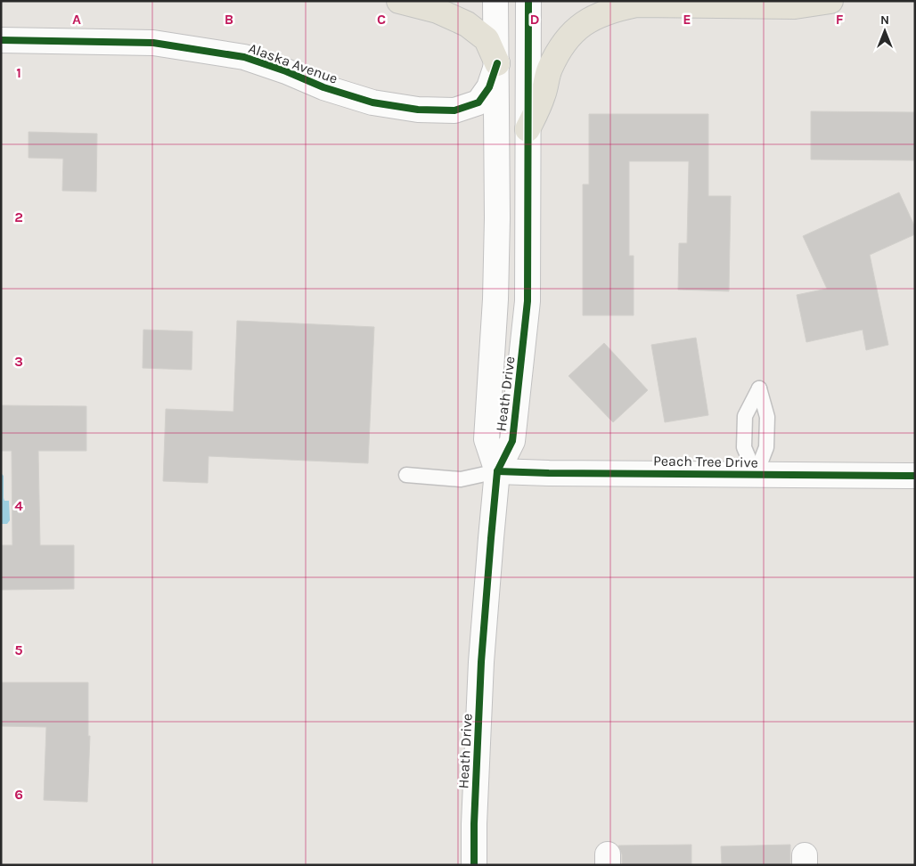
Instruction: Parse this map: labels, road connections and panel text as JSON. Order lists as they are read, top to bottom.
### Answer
{
  "streets": {
    "street": ["Alaska Avenue", "Heath Drive", "Peach Tree Drive"]
  },
  "crossings": [
    ["Alaska Avenue", "Heath Drive"],
    ["Heath Drive", "Peach Tree Drive"]
  ],
  "north": "top",
  "grid": {
    "columns": [
      "A",
      "B",
      "C",
      "D",
      "E",
      "F"
    ],
    "rows": [
      "1",
      "2",
      "3",
      "4",
      "5",
      "6"
    ]
  }
}
